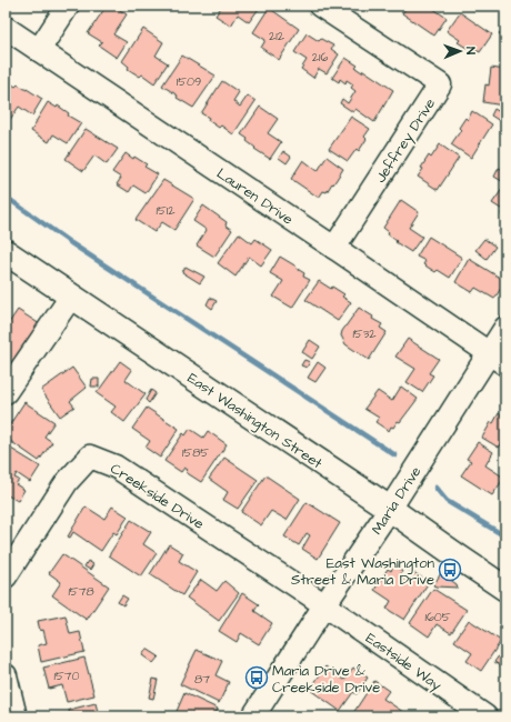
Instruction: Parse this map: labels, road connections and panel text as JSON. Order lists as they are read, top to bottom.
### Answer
{
  "streets": {
    "main road": ["East Washington Street"],
    "street": [
      "Jeffrey Drive",
      "Lauren Drive",
      "Creekside Drive",
      "Maria Drive",
      "Eastside Way"
    ]
  },
  "crossings": [
    ["Jeffrey Drive", "Lauren Drive"],
    ["Lauren Drive", "Maria Drive"],
    ["East Washington Street", "Maria Drive"],
    ["Creekside Drive", "Maria Drive"],
    ["Creekside Drive", "Eastside Way"],
    ["Maria Drive", "Eastside Way"]
  ],
  "places": {
    "bus stop": ["East Washington Street & Maria Drive", "Maria Drive & Creekside Drive"]
  },
  "house_numbers": [
    "212",
    "216",
    "1509",
    "1512",
    "1532",
    "1585",
    "1578",
    "1605",
    "1570",
    "87"
  ],
  "north": "right"
}
